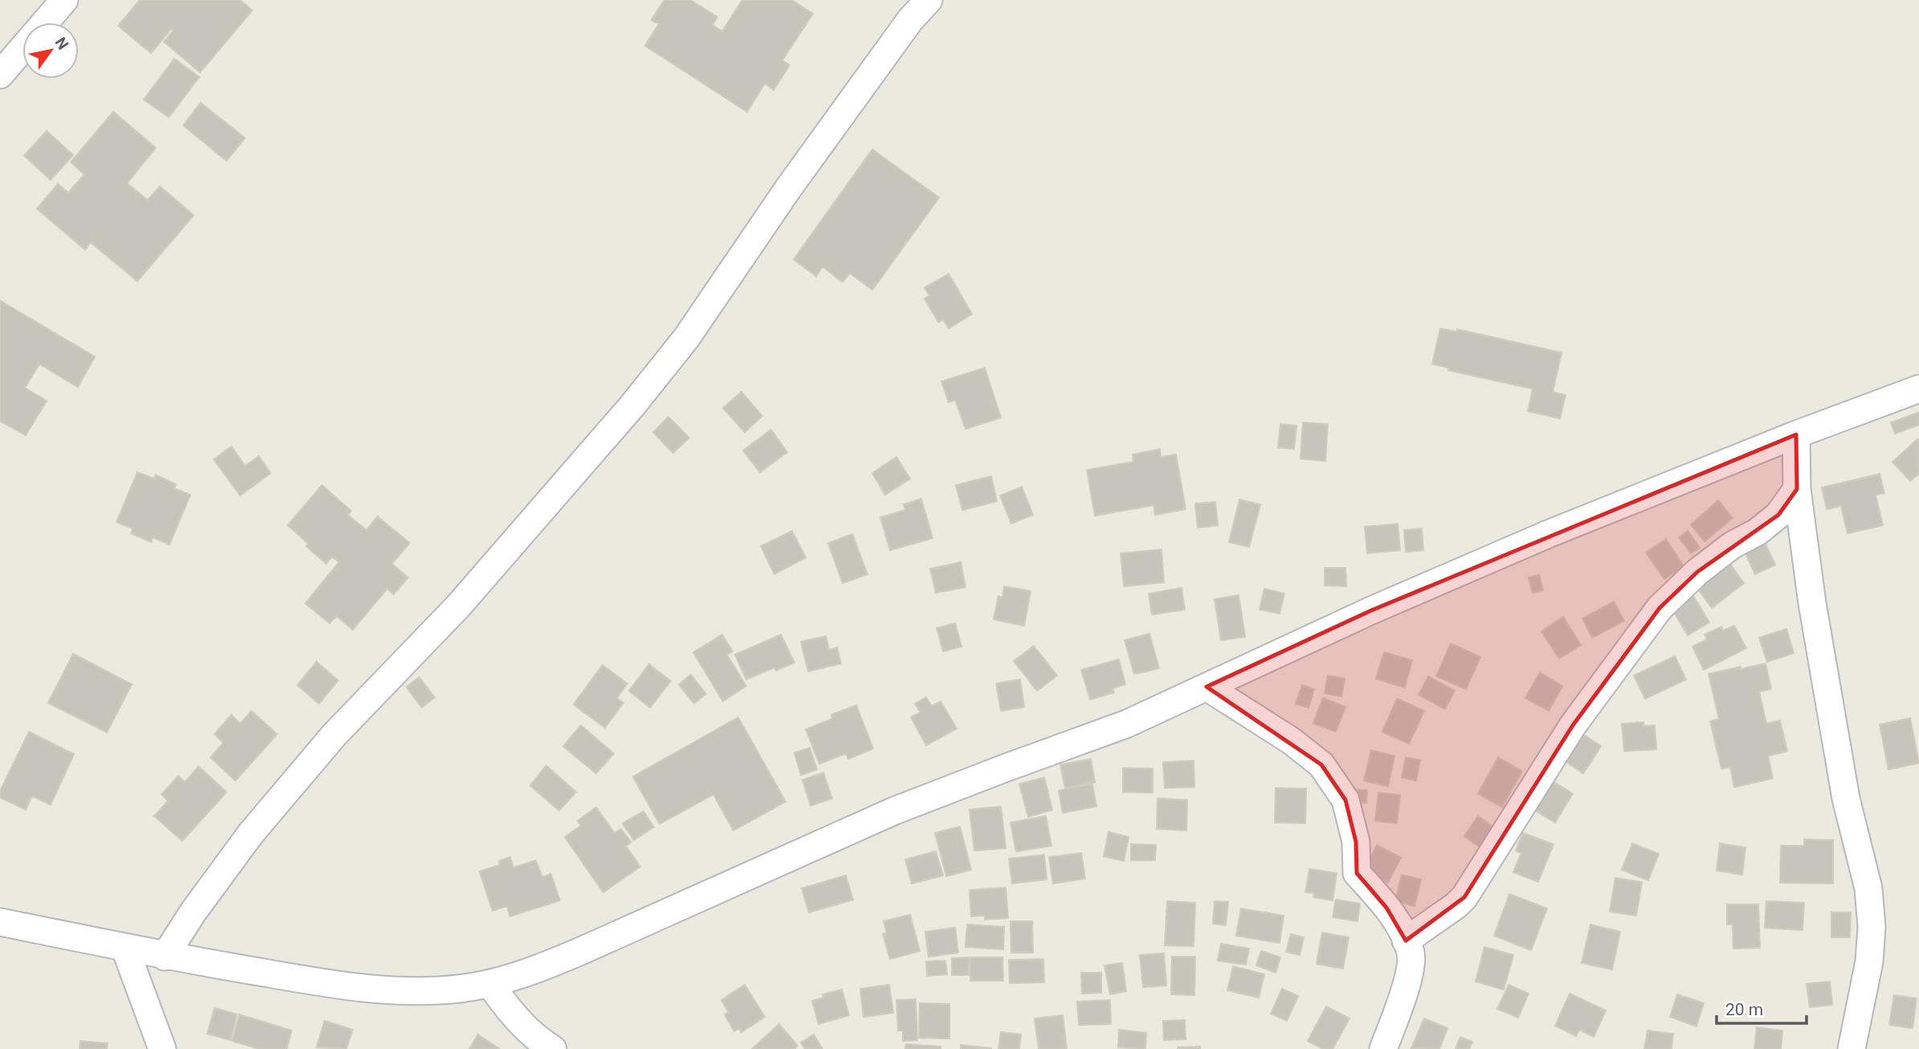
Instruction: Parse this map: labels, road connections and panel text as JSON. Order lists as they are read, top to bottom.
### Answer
{
  "scale_bar": "20 m",
  "north": "top right"
}
